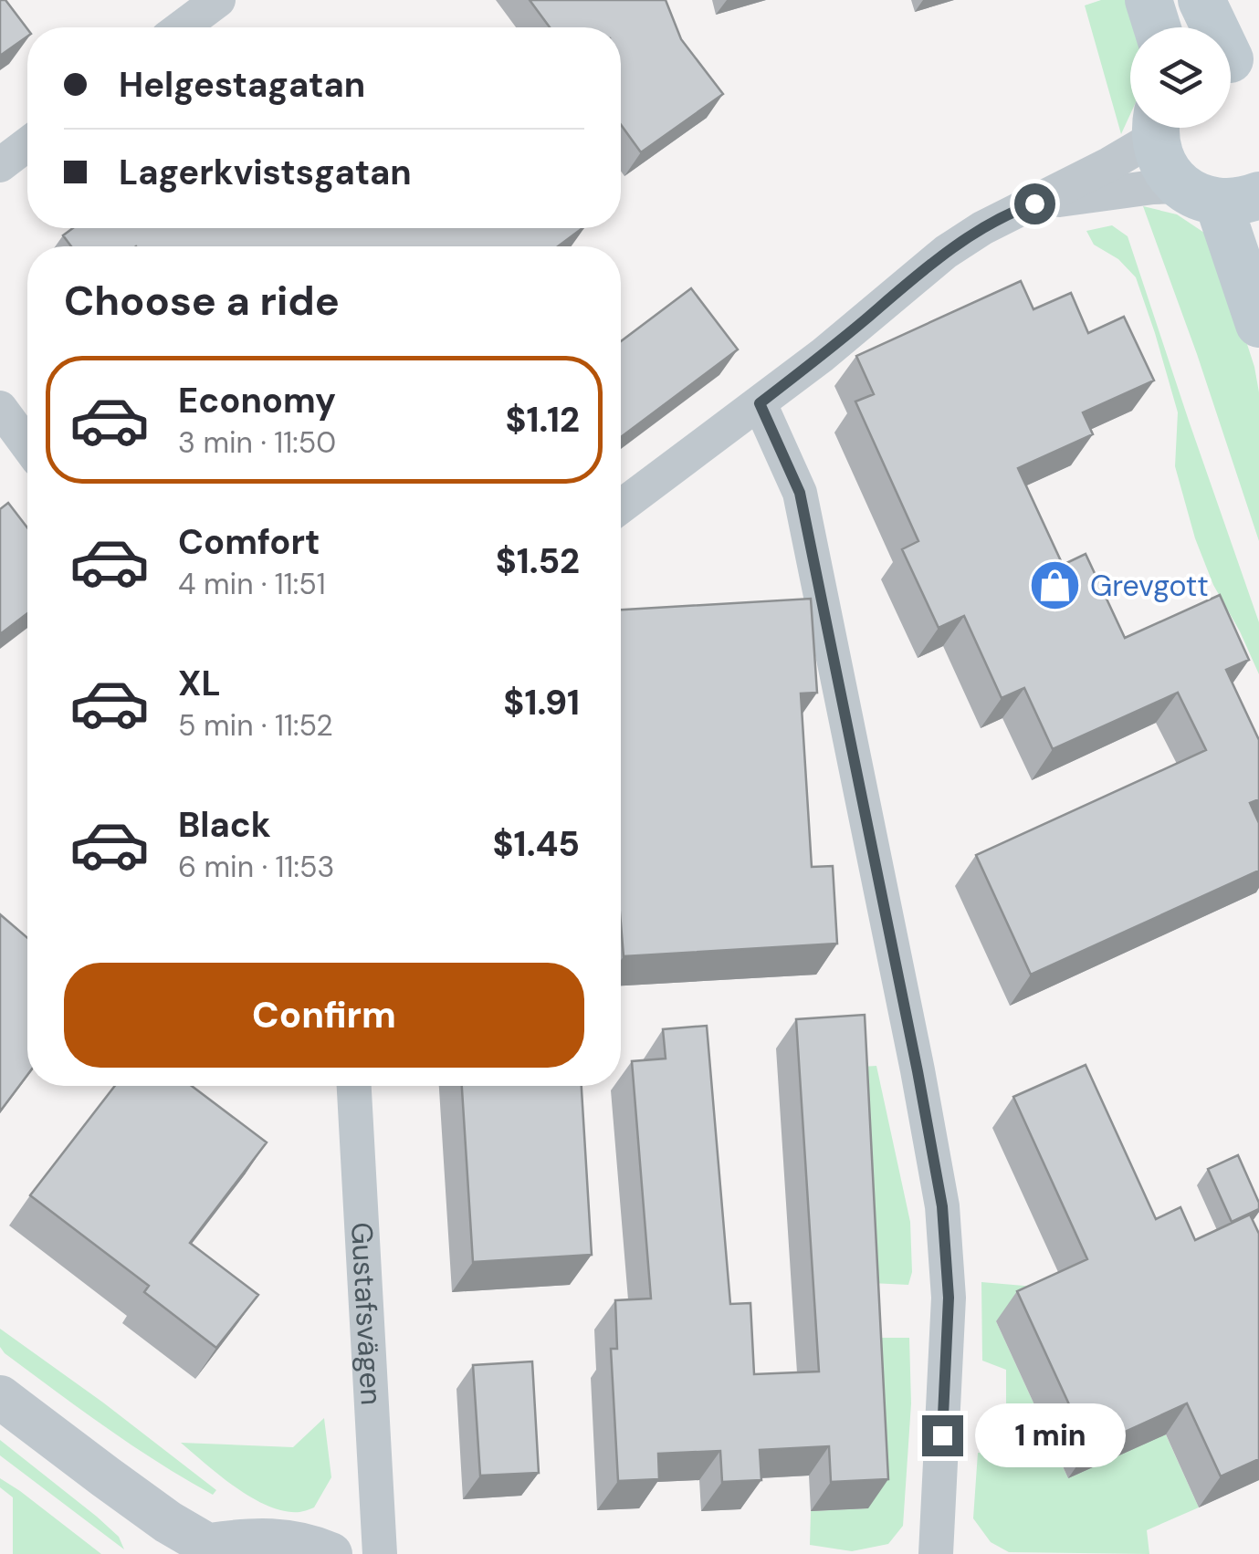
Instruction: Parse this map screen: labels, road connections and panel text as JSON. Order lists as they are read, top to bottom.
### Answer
{
  "streets": {
    "street": ["Gustafsvägen"]
  },
  "places": {
    "shop": ["Grevgott"]
  },
  "page": {
    "banner": ["Helgestagatan", "Lagerkvistsgatan"],
    "heading": "Choose a ride",
    "list": [
      {
        "name": "Economy",
        "note": "3 min · 11:50",
        "value": "$1.12"
      },
      {
        "name": "Comfort",
        "note": "4 min · 11:51",
        "value": "$1.52"
      },
      {
        "name": "XL",
        "note": "5 min · 11:52",
        "value": "$1.91"
      },
      {
        "name": "Black",
        "note": "6 min · 11:53",
        "value": "$1.45"
      }
    ],
    "buttons": "Confirm",
    "bubble": "1 min"
  }
}
